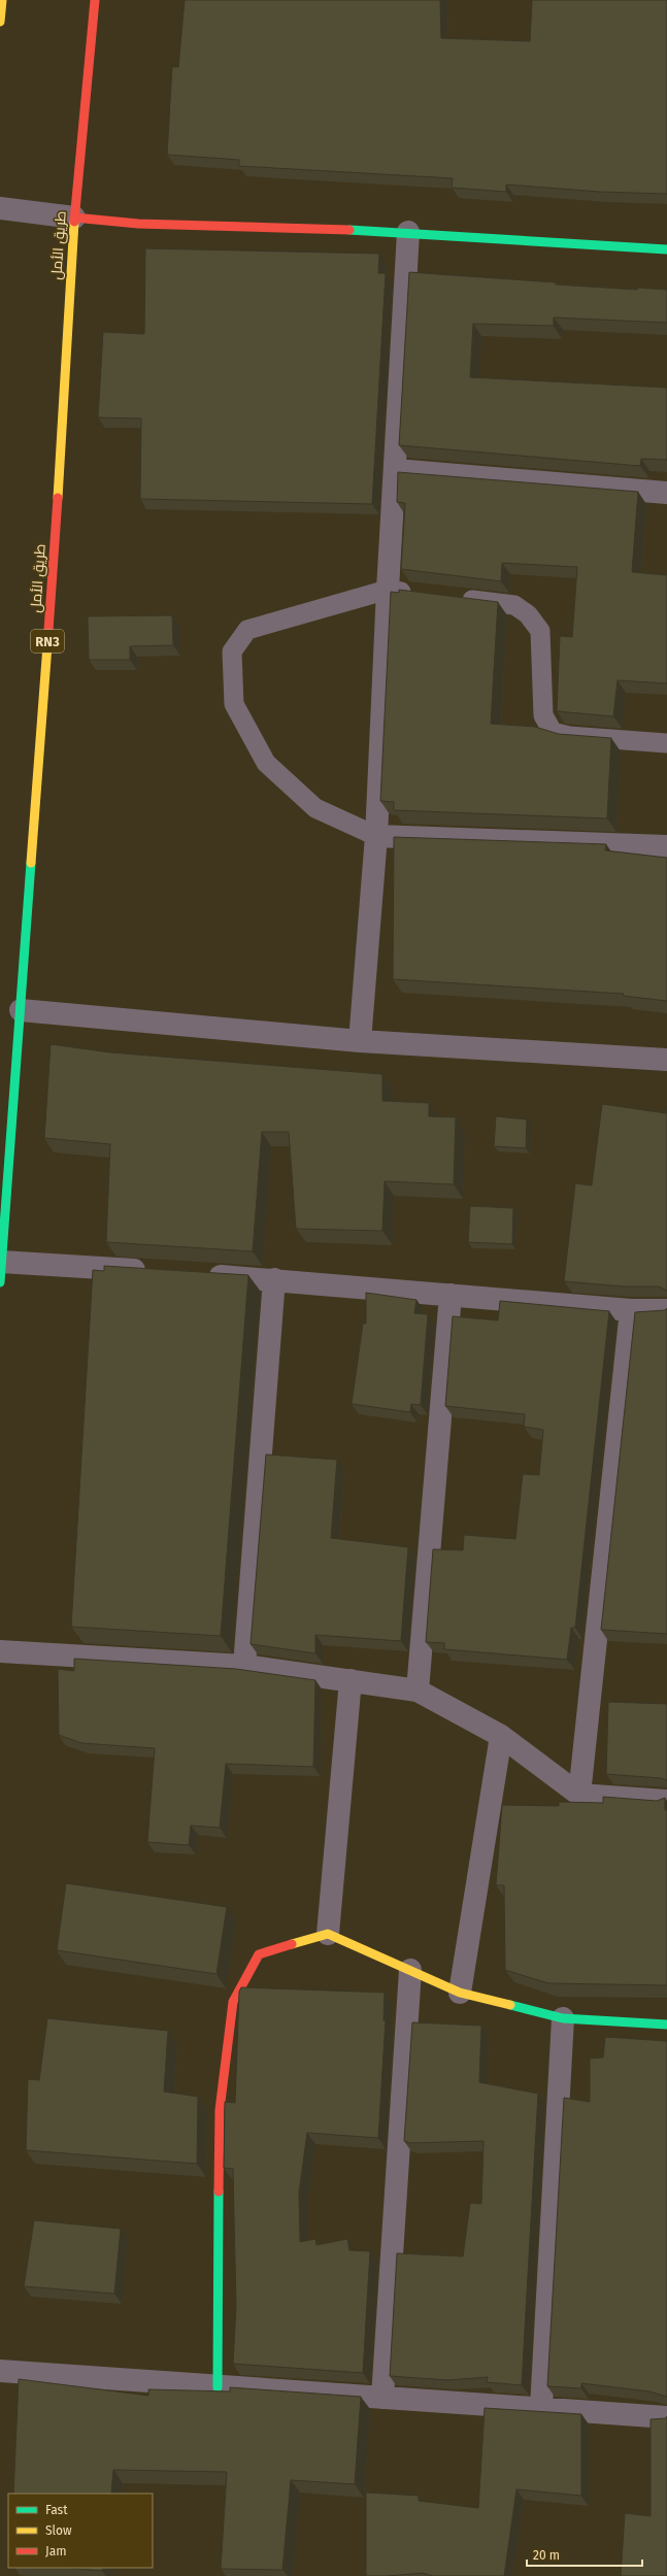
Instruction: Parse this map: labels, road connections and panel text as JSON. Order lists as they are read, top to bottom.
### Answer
{
  "streets": {
    "main road": ["طريق الأمل", "RN3"]
  },
  "legend": ["Fast", "Slow", "Jam"],
  "scale_bar": "20 m"
}
